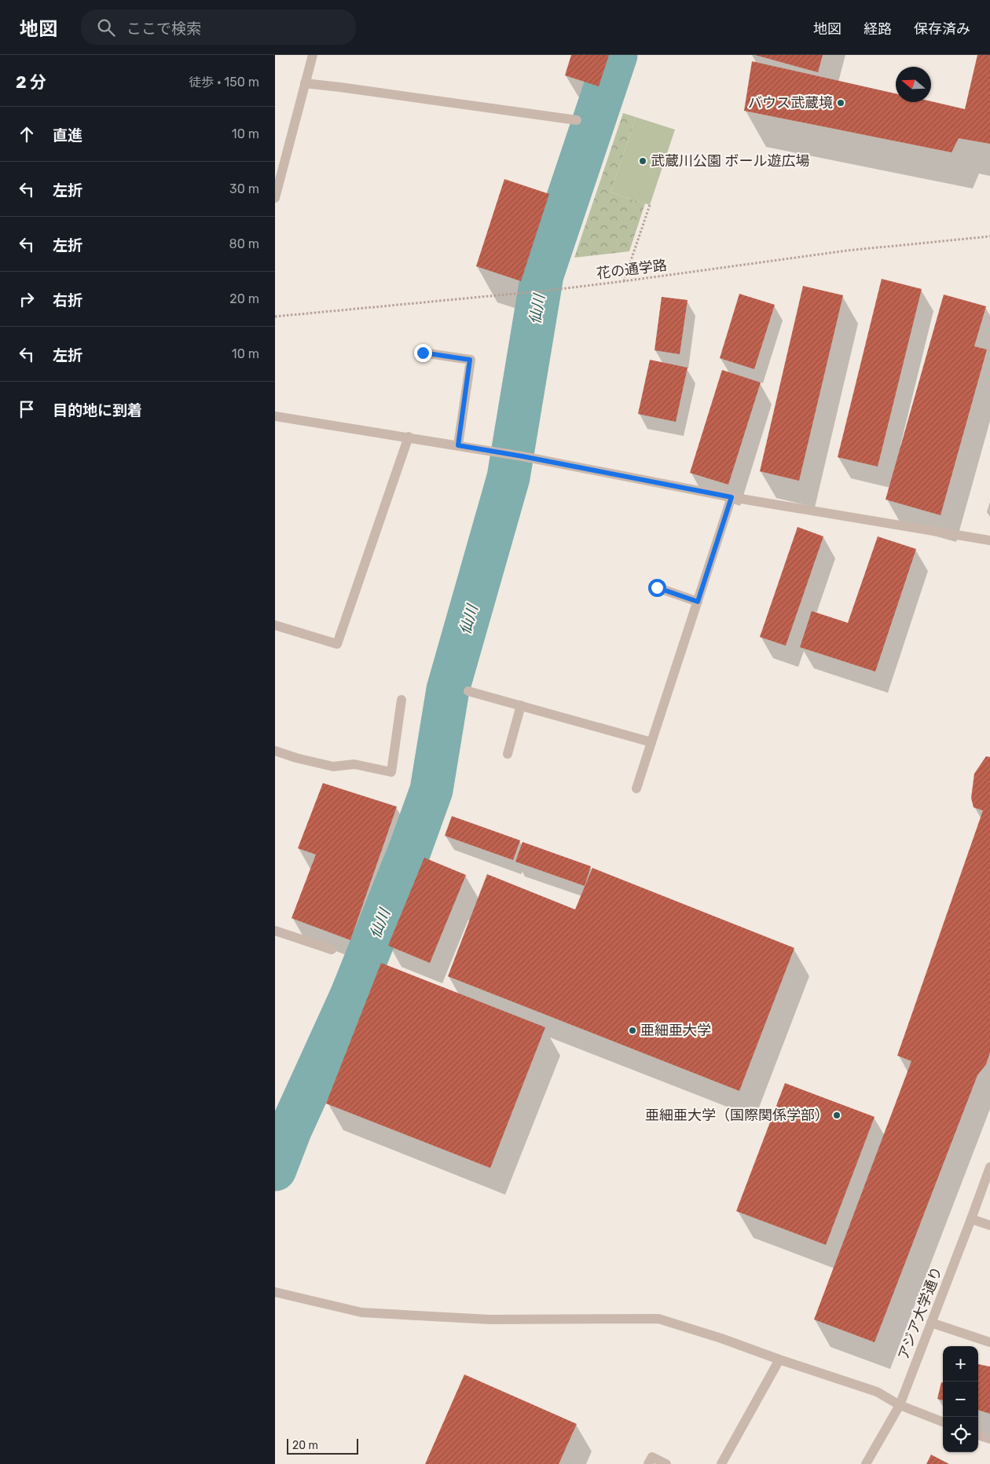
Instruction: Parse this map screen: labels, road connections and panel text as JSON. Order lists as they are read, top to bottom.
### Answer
{
  "streets": {
    "street": ["アジア大学通り"],
    "path": ["花の通学路"]
  },
  "water": ["仙川"],
  "places": [
    "バウス武蔵境",
    "武蔵川公園 ボール遊広場",
    "亜細亜大学",
    "亜細亜大学（国際関係学部）"
  ],
  "scale_bar": "20 m",
  "north": "left",
  "page": {
    "header": "地図",
    "search": "ここで検索",
    "nav": ["地図", "経路", "保存済み"],
    "heading": ["2 分", "徒歩 · 150 m"],
    "list": [
      ["直進", "10 m"],
      ["左折", "30 m"],
      ["左折", "80 m"],
      ["右折", "20 m"],
      ["左折", "10 m"],
      "目的地に到着"
    ],
    "map_buttons": ["+", "−"],
    "scale": "20 m"
  }
}
